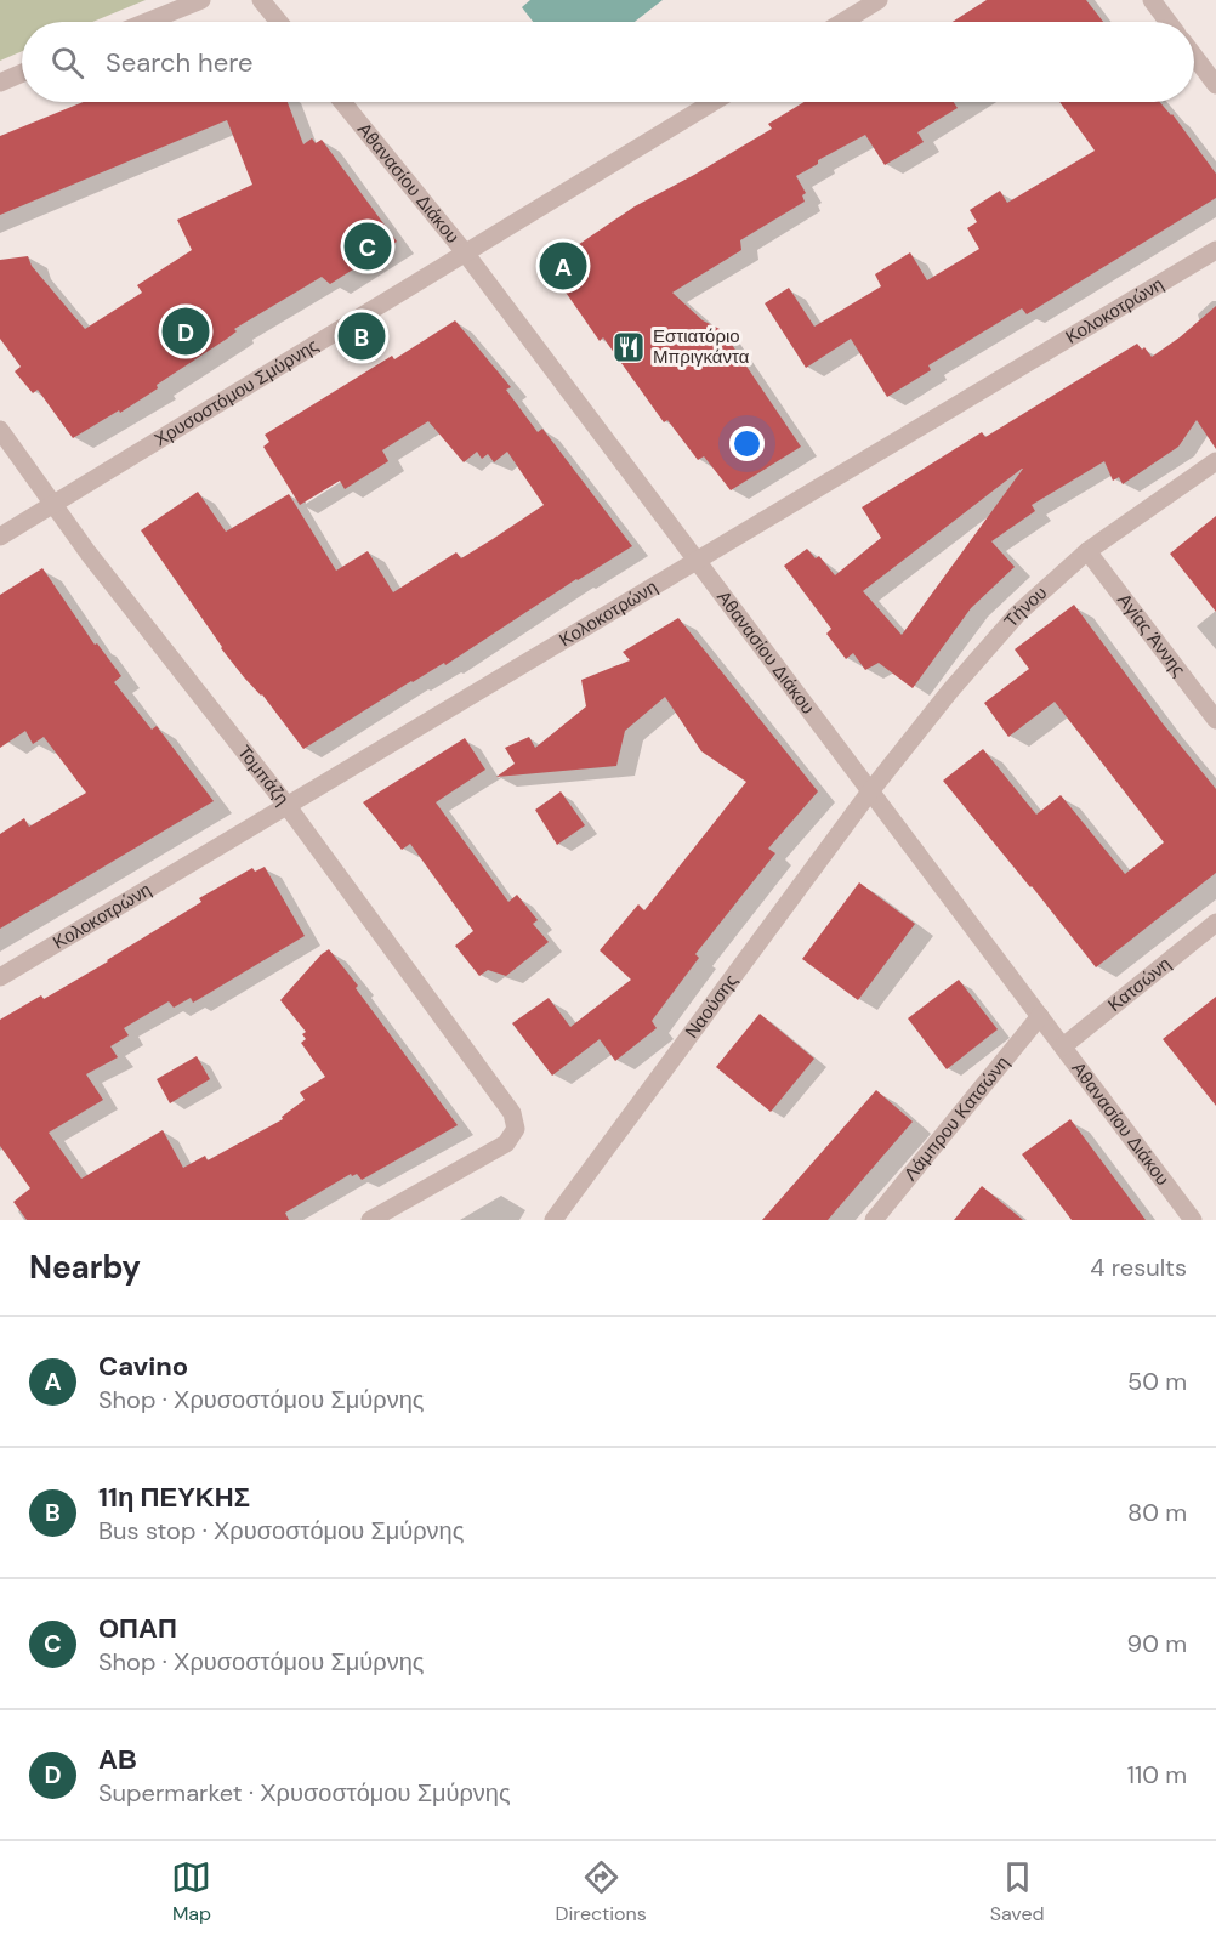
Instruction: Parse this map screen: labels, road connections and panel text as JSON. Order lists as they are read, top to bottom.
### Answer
{
  "streets": {
    "street": [
      "Αθανασίου Διάκου",
      "Κολοκοτρώνη",
      "Χρυσοστόμου Σμύρνης",
      "Τήνου",
      "Αγίας Άννης",
      "Τομπάζη",
      "Κατσώνη",
      "Ναούσης",
      "Λάμπρου Κατσώνη"
    ]
  },
  "crossings": [
    ["Αθανασίου Διάκου", "Κολοκοτρώνη"],
    ["Αθανασίου Διάκου", "Χρυσοστόμου Σμύρνης"],
    ["Αθανασίου Διάκου", "Τήνου"],
    ["Αθανασίου Διάκου", "Κατσώνη"],
    ["Αθανασίου Διάκου", "Ναούσης"],
    ["Αθανασίου Διάκου", "Λάμπρου Κατσώνη"],
    ["Κολοκοτρώνη", "Τομπάζη"],
    ["Χρυσοστόμου Σμύρνης", "Τομπάζη"],
    ["Τήνου", "Αγίας Άννης"],
    ["Τήνου", "Ναούσης"]
  ],
  "places": {
    "restaurant": ["Εστιατόριο Μπριγκάντα"]
  },
  "page": {
    "search": "Search here",
    "pins": [
      "C",
      "A",
      "D",
      "B"
    ],
    "heading": ["Nearby", "4 results"],
    "list": [
      {
        "mark": "A",
        "name": "Cavino",
        "note": "Shop · Χρυσοστόμου Σμύρνης",
        "value": "50 m"
      },
      {
        "mark": "B",
        "name": "11η ΠΕΥΚΗΣ",
        "note": "Bus stop · Χρυσοστόμου Σμύρνης",
        "value": "80 m"
      },
      {
        "mark": "C",
        "name": "ΟΠΑΠ",
        "note": "Shop · Χρυσοστόμου Σμύρνης",
        "value": "90 m"
      },
      {
        "mark": "D",
        "name": "ΑΒ",
        "note": "Supermarket · Χρυσοστόμου Σμύρνης",
        "value": "110 m"
      }
    ],
    "nav": ["Map", "Directions", "Saved"]
  }
}
